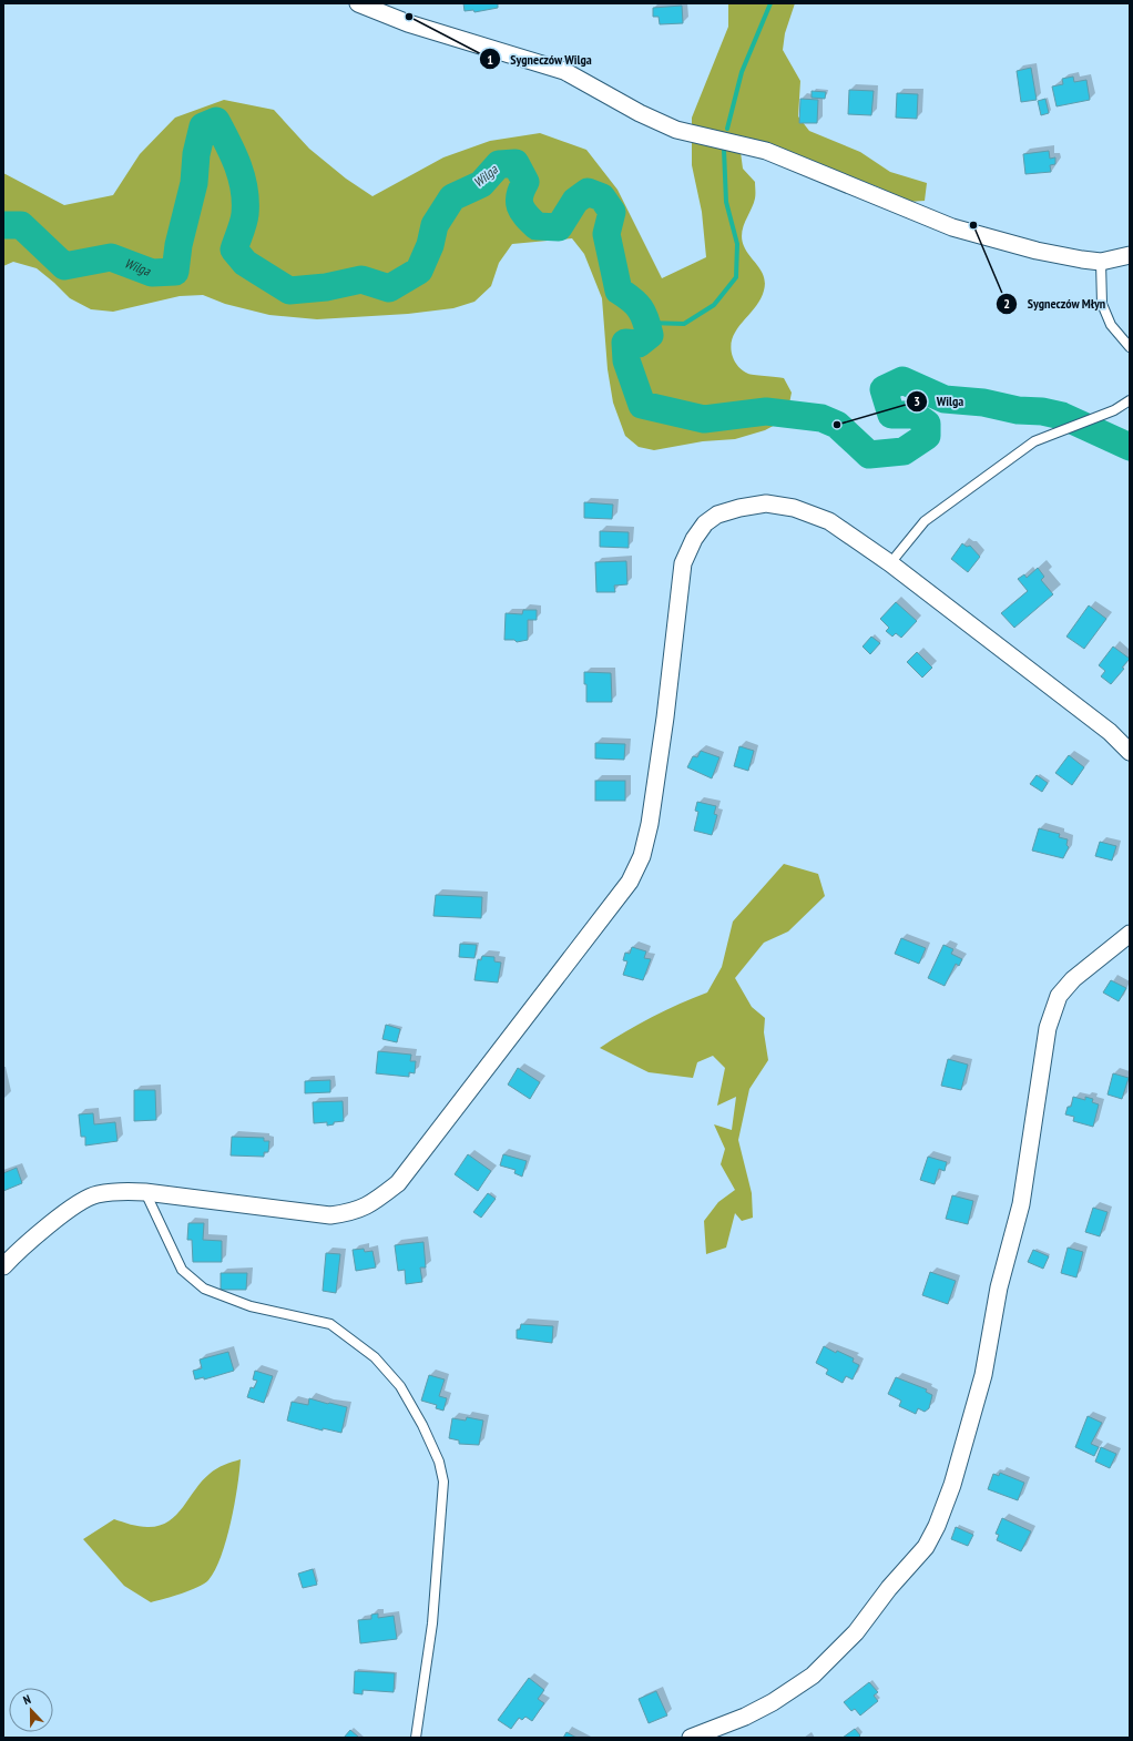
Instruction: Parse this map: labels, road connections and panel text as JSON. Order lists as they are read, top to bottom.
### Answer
{
  "water": ["Wilga"],
  "places": ["Sygneczów Wilga", "Sygneczów Młyn", "Wilga"],
  "north": "top"
}
